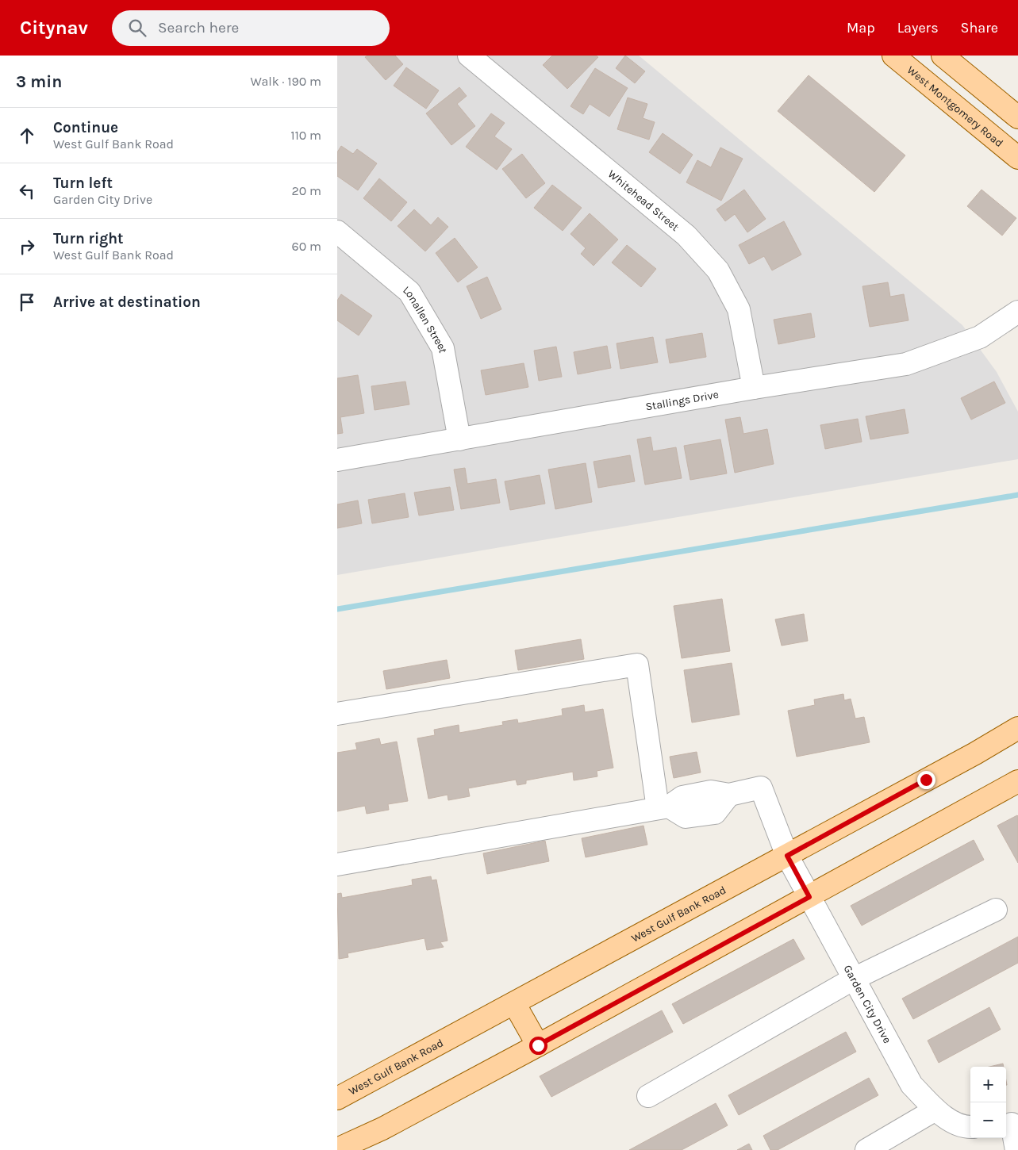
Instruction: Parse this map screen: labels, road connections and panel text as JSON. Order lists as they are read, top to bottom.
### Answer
{
  "streets": {
    "main road": ["West Montgomery Road", "West Gulf Bank Road"],
    "street": [
      "Whitehead Street",
      "Lonallen Street",
      "Stallings Drive",
      "Garden City Drive"
    ]
  },
  "crossings": [
    ["Whitehead Street", "Stallings Drive"],
    ["Lonallen Street", "Stallings Drive"],
    ["West Gulf Bank Road", "Garden City Drive"]
  ],
  "page": {
    "header": "Citynav",
    "search": "Search here",
    "nav": ["Map", "Layers", "Share"],
    "heading": ["3 min", "Walk · 190 m"],
    "list": [
      ["Continue", "West Gulf Bank Road", "110 m"],
      ["Turn left", "Garden City Drive", "20 m"],
      ["Turn right", "West Gulf Bank Road", "60 m"],
      "Arrive at destination"
    ],
    "map_buttons": ["+", "−"]
  }
}
